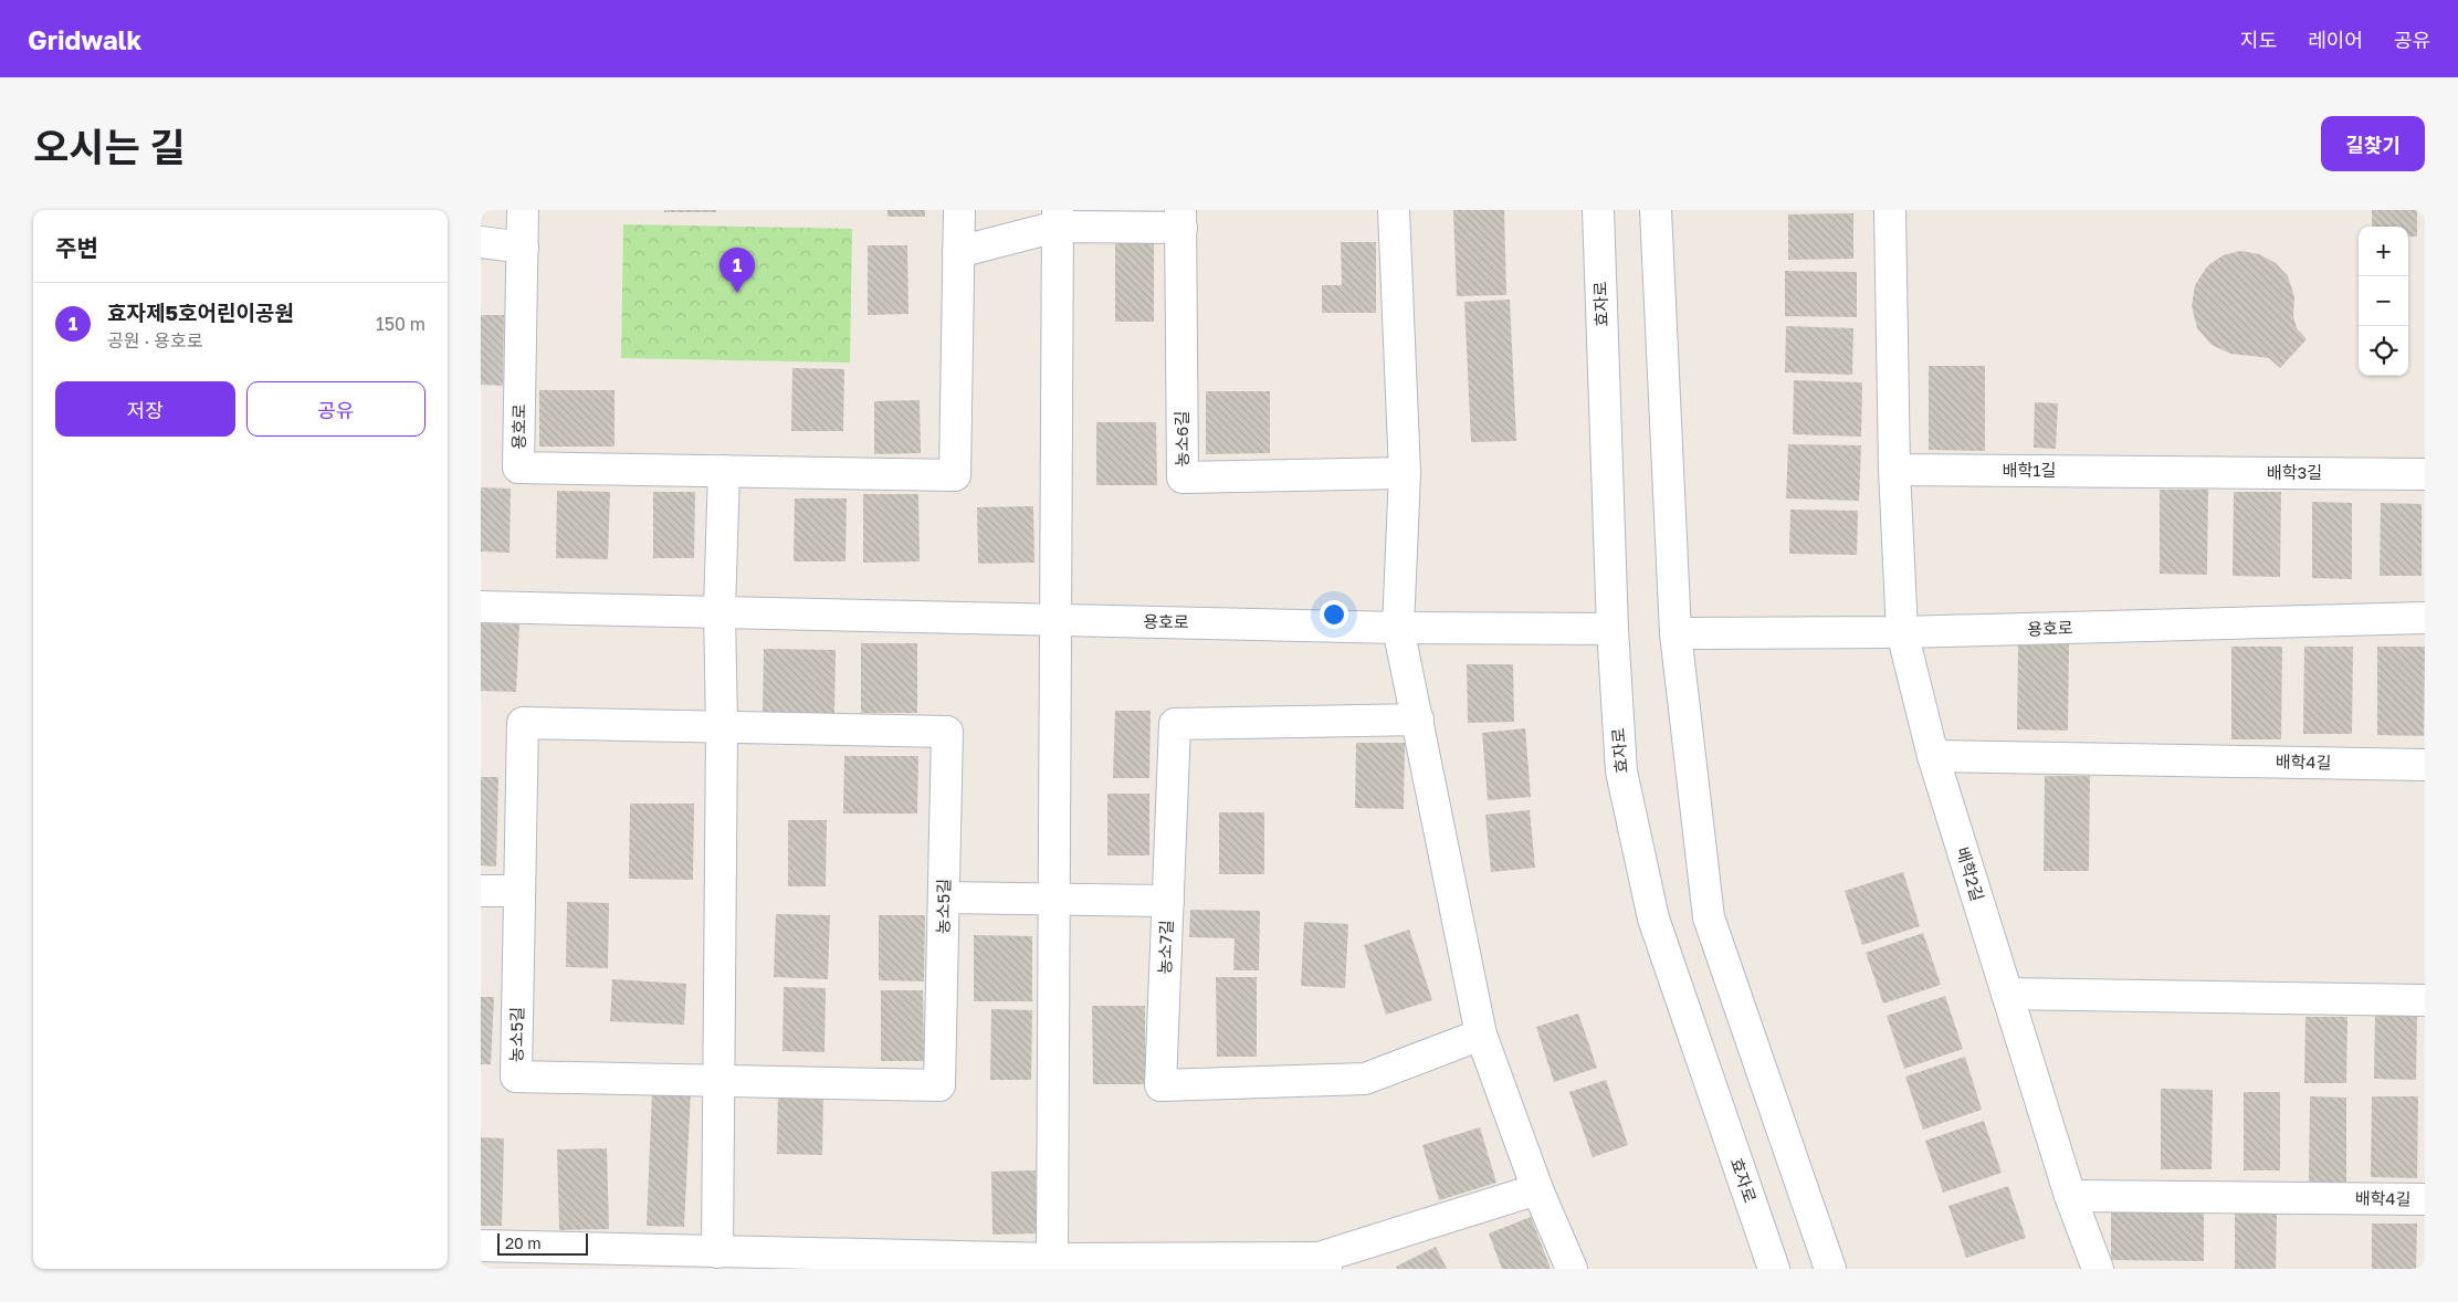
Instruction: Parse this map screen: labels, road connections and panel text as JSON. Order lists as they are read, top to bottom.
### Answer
{
  "streets": {
    "street": [
      "효자로",
      "용호로",
      "농소6길",
      "배학1길",
      "배학3길",
      "배학4길",
      "배학2길",
      "농소5길",
      "농소7길"
    ]
  },
  "crossings": [
    ["효자로", "용호로"],
    ["용호로", "배학2길"],
    ["배학1길", "배학3길"],
    ["배학4길", "배학2길"]
  ],
  "scale_bar": "20 m",
  "page": {
    "header": "Gridwalk",
    "nav": ["지도", "레이어", "공유"],
    "title": "오시는 길",
    "buttons": [
      "길찾기",
      ["저장", "공유"]
    ],
    "heading": "주변",
    "map_buttons": ["+", "−"],
    "pins": "1",
    "list": [
      {
        "mark": "1",
        "name": "효자제5호어린이공원",
        "note": "공원 · 용호로",
        "value": "150 m"
      }
    ],
    "scale": "20 m"
  }
}
